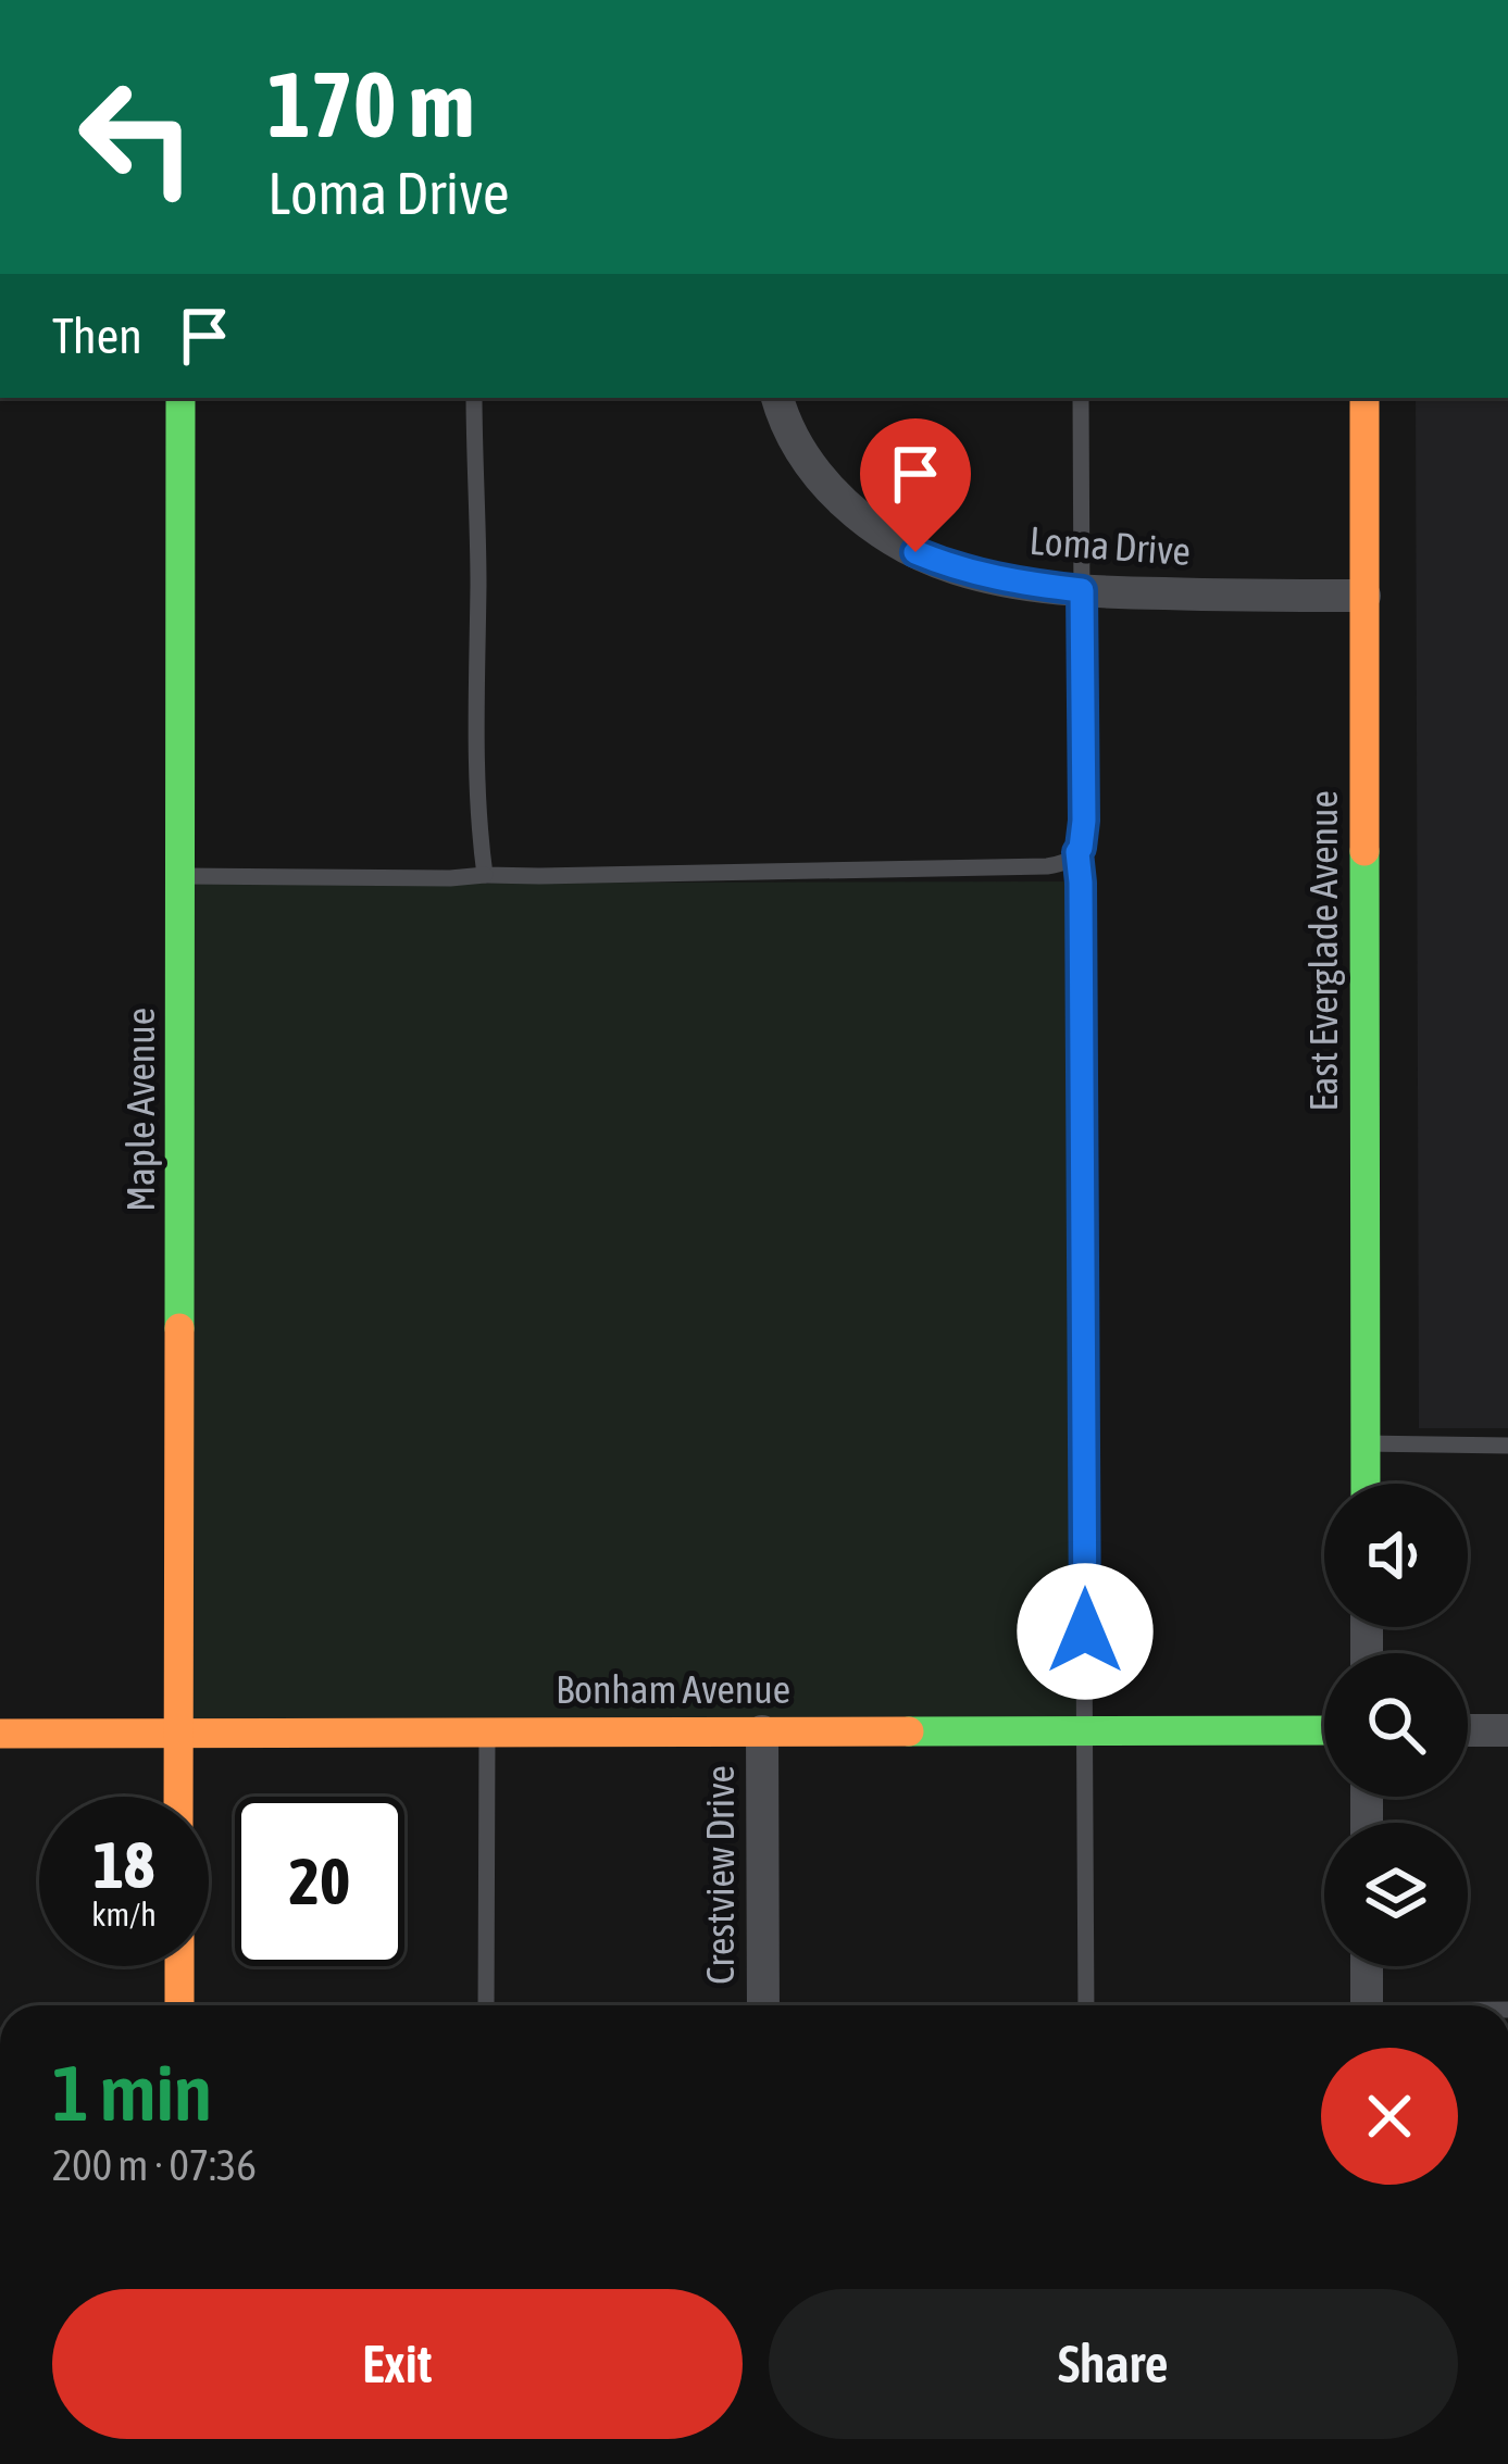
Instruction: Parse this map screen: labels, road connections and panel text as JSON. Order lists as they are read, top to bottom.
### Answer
{
  "streets": {
    "street": [
      "Loma Drive",
      "East Everglade Avenue",
      "Maple Avenue",
      "Bonham Avenue",
      "Crestview Drive"
    ]
  },
  "crossings": [
    ["Loma Drive", "East Everglade Avenue"],
    ["Maple Avenue", "Bonham Avenue"],
    ["Bonham Avenue", "Crestview Drive"]
  ],
  "page": {
    "turn": ["170 m", "Loma Drive"],
    "then": "Then",
    "speed": "18 km/h",
    "limit": "20",
    "heading": ["1 min", "200 m · 07:36"],
    "buttons": ["Exit", "Share"]
  }
}
